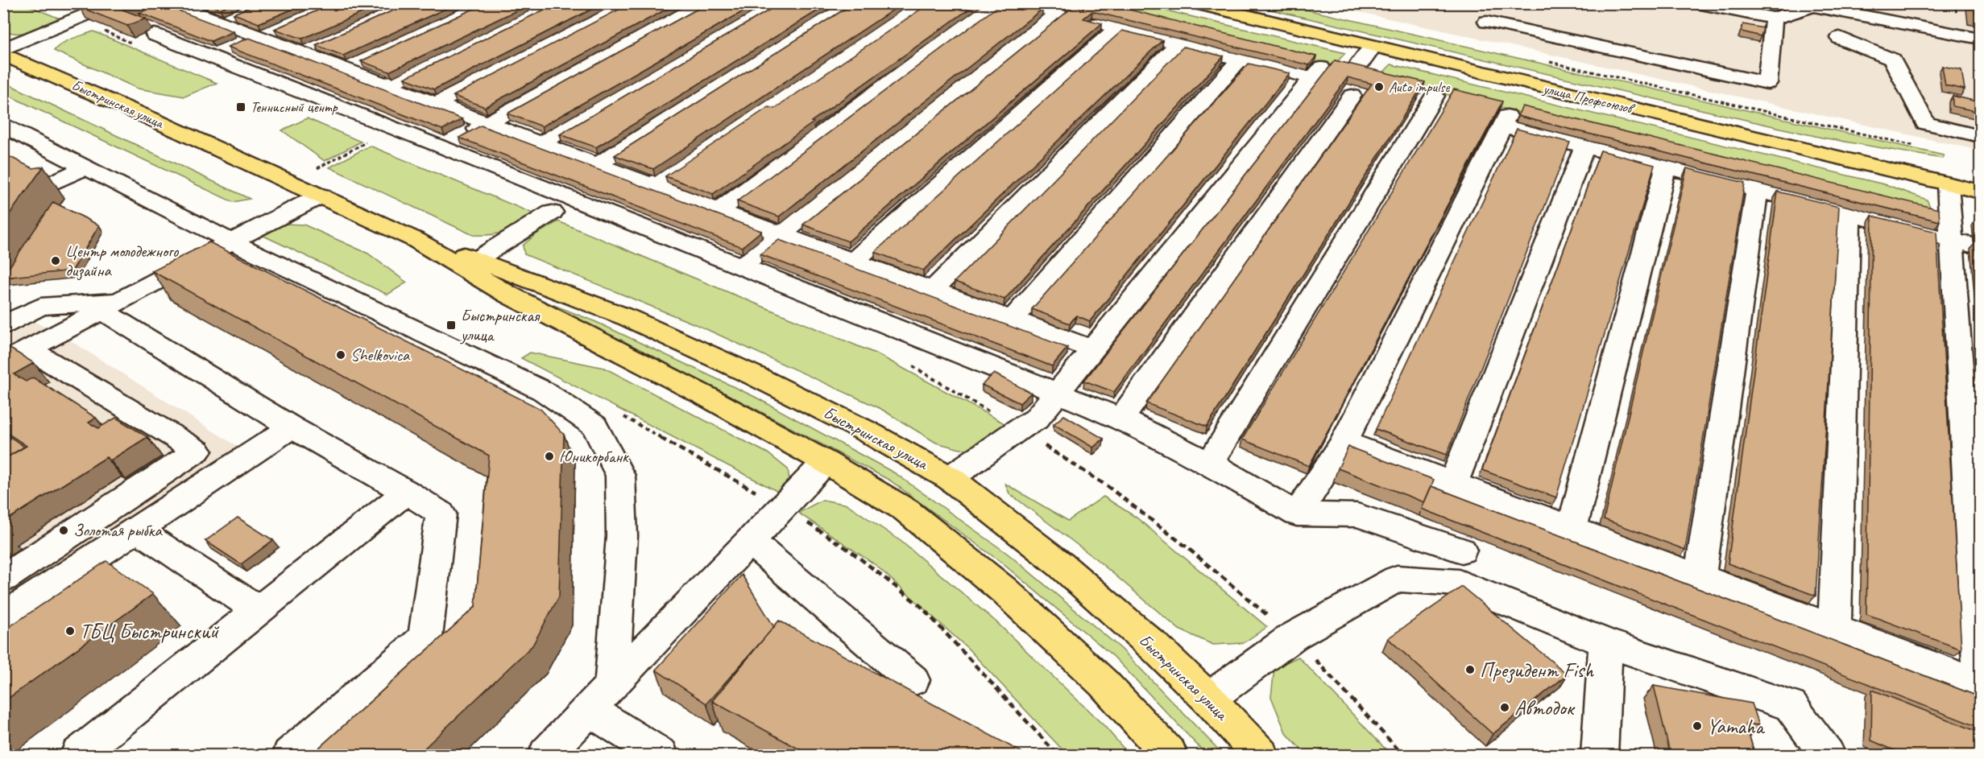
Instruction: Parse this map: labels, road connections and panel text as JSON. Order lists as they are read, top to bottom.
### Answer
{
  "streets": {
    "main road": ["улица Профсоюзов", "Быстринская улица"]
  },
  "places": {
    "other": [
      "Auto impulse",
      "Центр молодежного дизайна",
      "Shelkovica",
      "Юникорбанк",
      "Золотая рыбка",
      "ТБЦ Быстринский",
      "Президент Fish",
      "Автодок",
      "Yamaha"
    ],
    "transit": ["Теннисный центр", "Быстринская улица"]
  }
}
